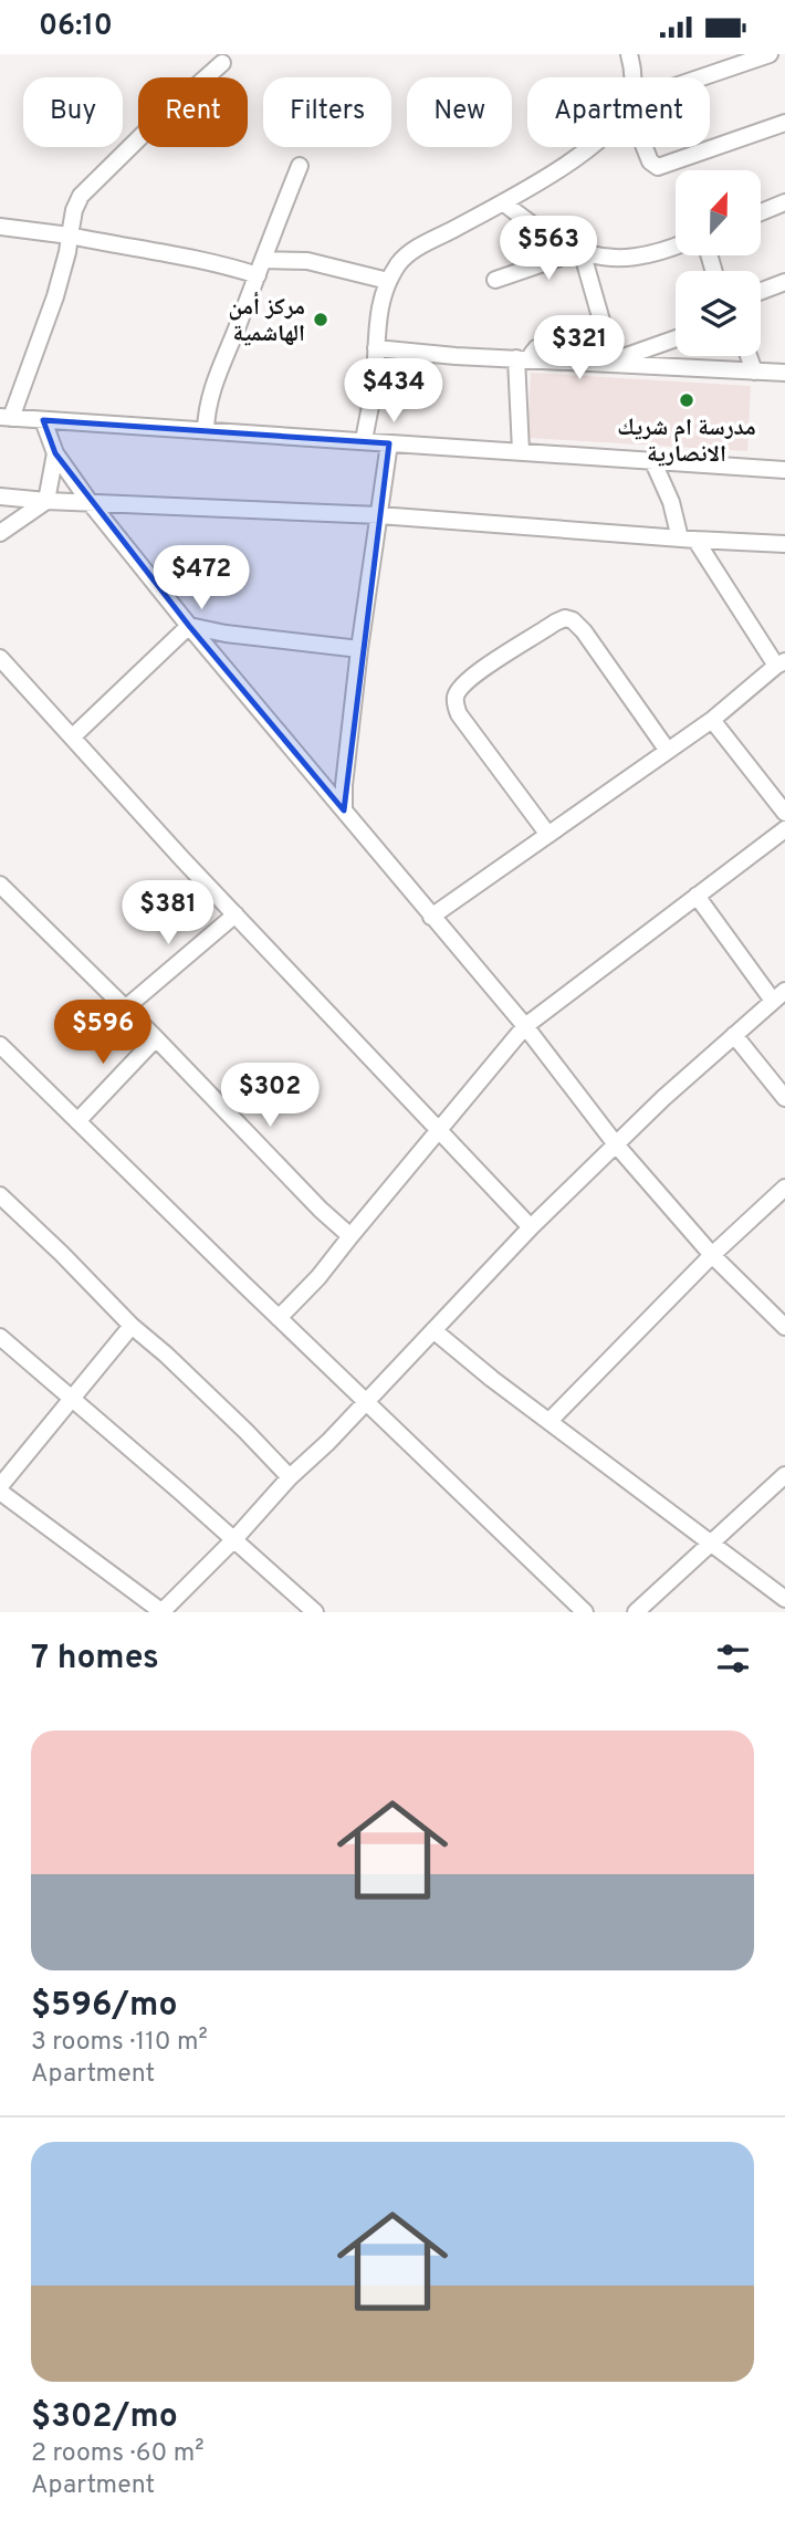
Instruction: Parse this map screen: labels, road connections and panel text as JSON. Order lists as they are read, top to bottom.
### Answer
{
  "places": ["مركز أمن الهاشمية", "مدرسة ام شريك الانصارية"],
  "north": "top",
  "page": {
    "status": "06:10",
    "chip": [
      "Buy",
      "Rent",
      "Filters",
      "New",
      "Apartment"
    ],
    "price": [
      "$563",
      "$321",
      "$434",
      "$472",
      "$381",
      "$596",
      "$302"
    ],
    "heading": "7 homes",
    "list": [
      {
        "name": "$596/mo",
        "note": "3 rooms · 110 m² · Apartment"
      },
      {
        "name": "$302/mo",
        "note": "2 rooms · 60 m² · Apartment"
      }
    ]
  }
}
